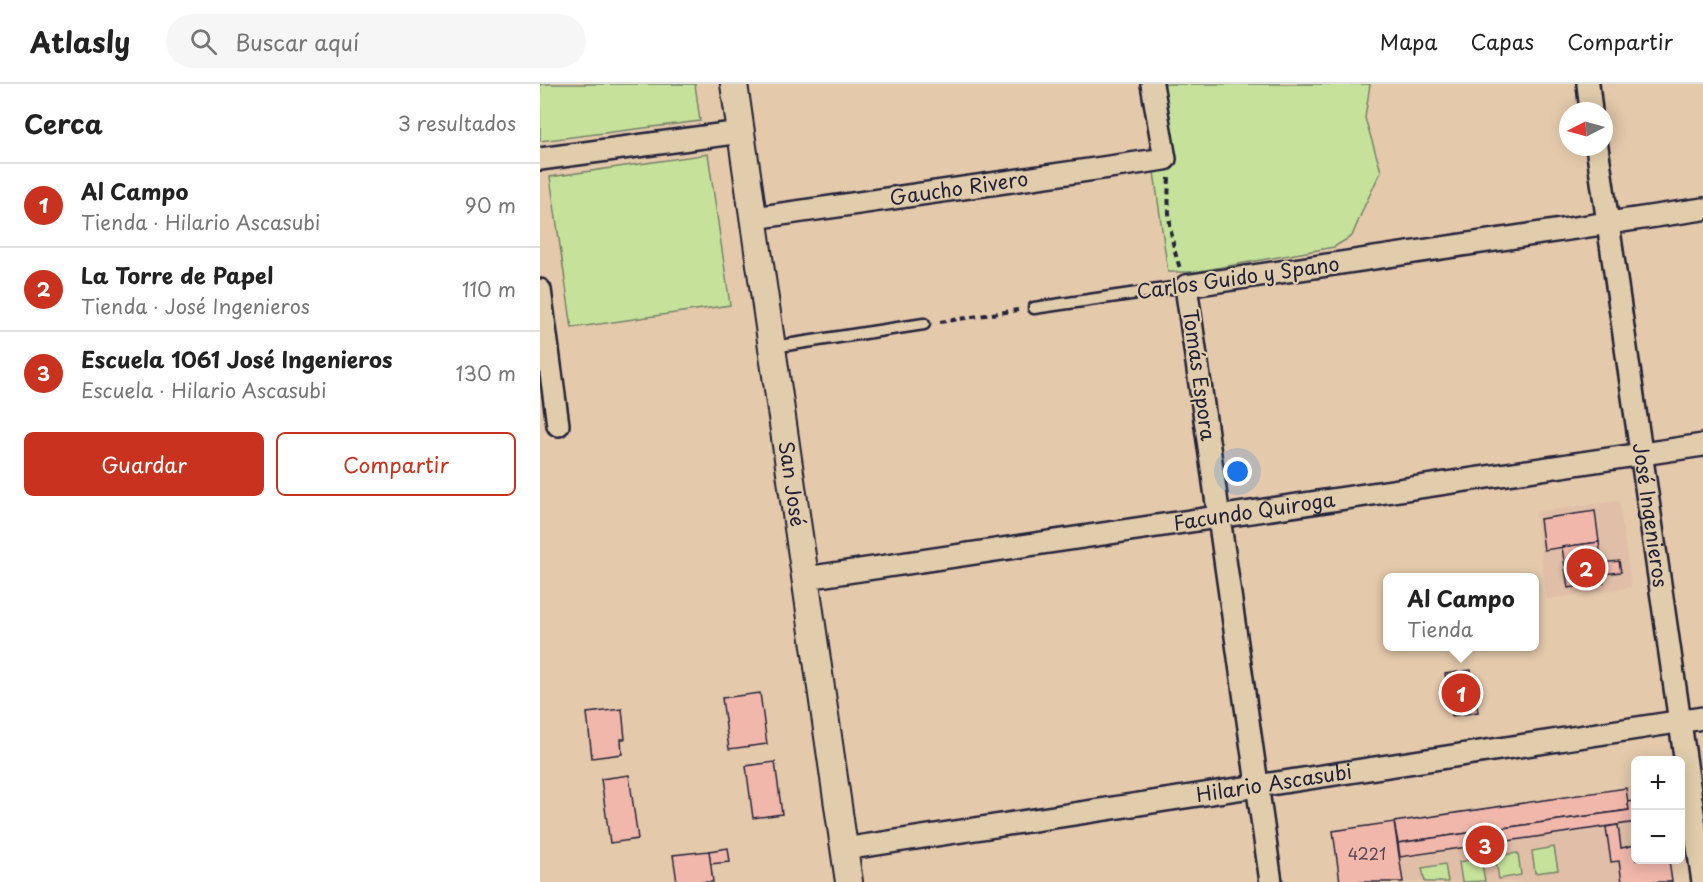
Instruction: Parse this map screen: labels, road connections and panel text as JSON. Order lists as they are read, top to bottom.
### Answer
{
  "streets": {
    "street": [
      "Gaucho Rivero",
      "Carlos Guido y Spano",
      "Tomás Espora",
      "San José",
      "Facundo Quiroga",
      "José Ingenieros",
      "Hilario Ascasubi"
    ]
  },
  "crossings": [
    ["Gaucho Rivero", "Tomás Espora"],
    ["Gaucho Rivero", "San José"],
    ["Carlos Guido y Spano", "Tomás Espora"],
    ["Carlos Guido y Spano", "José Ingenieros"],
    ["Tomás Espora", "Facundo Quiroga"],
    ["Tomás Espora", "Hilario Ascasubi"],
    ["San José", "Facundo Quiroga"],
    ["San José", "Hilario Ascasubi"],
    ["Facundo Quiroga", "José Ingenieros"],
    ["José Ingenieros", "Hilario Ascasubi"]
  ],
  "house_numbers": ["4221"],
  "north": "left",
  "page": {
    "header": "Atlasly",
    "search": "Buscar aquí",
    "nav": ["Mapa", "Capas", "Compartir"],
    "heading": ["Cerca", "3 resultados"],
    "list": [
      {
        "mark": "1",
        "name": "Al Campo",
        "note": "Tienda · Hilario Ascasubi",
        "value": "90 m"
      },
      {
        "mark": "2",
        "name": "La Torre de Papel",
        "note": "Tienda · José Ingenieros",
        "value": "110 m"
      },
      {
        "mark": "3",
        "name": "Escuela 1061 José Ingenieros",
        "note": "Escuela · Hilario Ascasubi",
        "value": "130 m"
      }
    ],
    "buttons": ["Guardar", "Compartir"],
    "pins": ["2", "1", "3"],
    "popup": ["Al Campo", "Tienda"],
    "map_buttons": ["+", "−"]
  }
}
